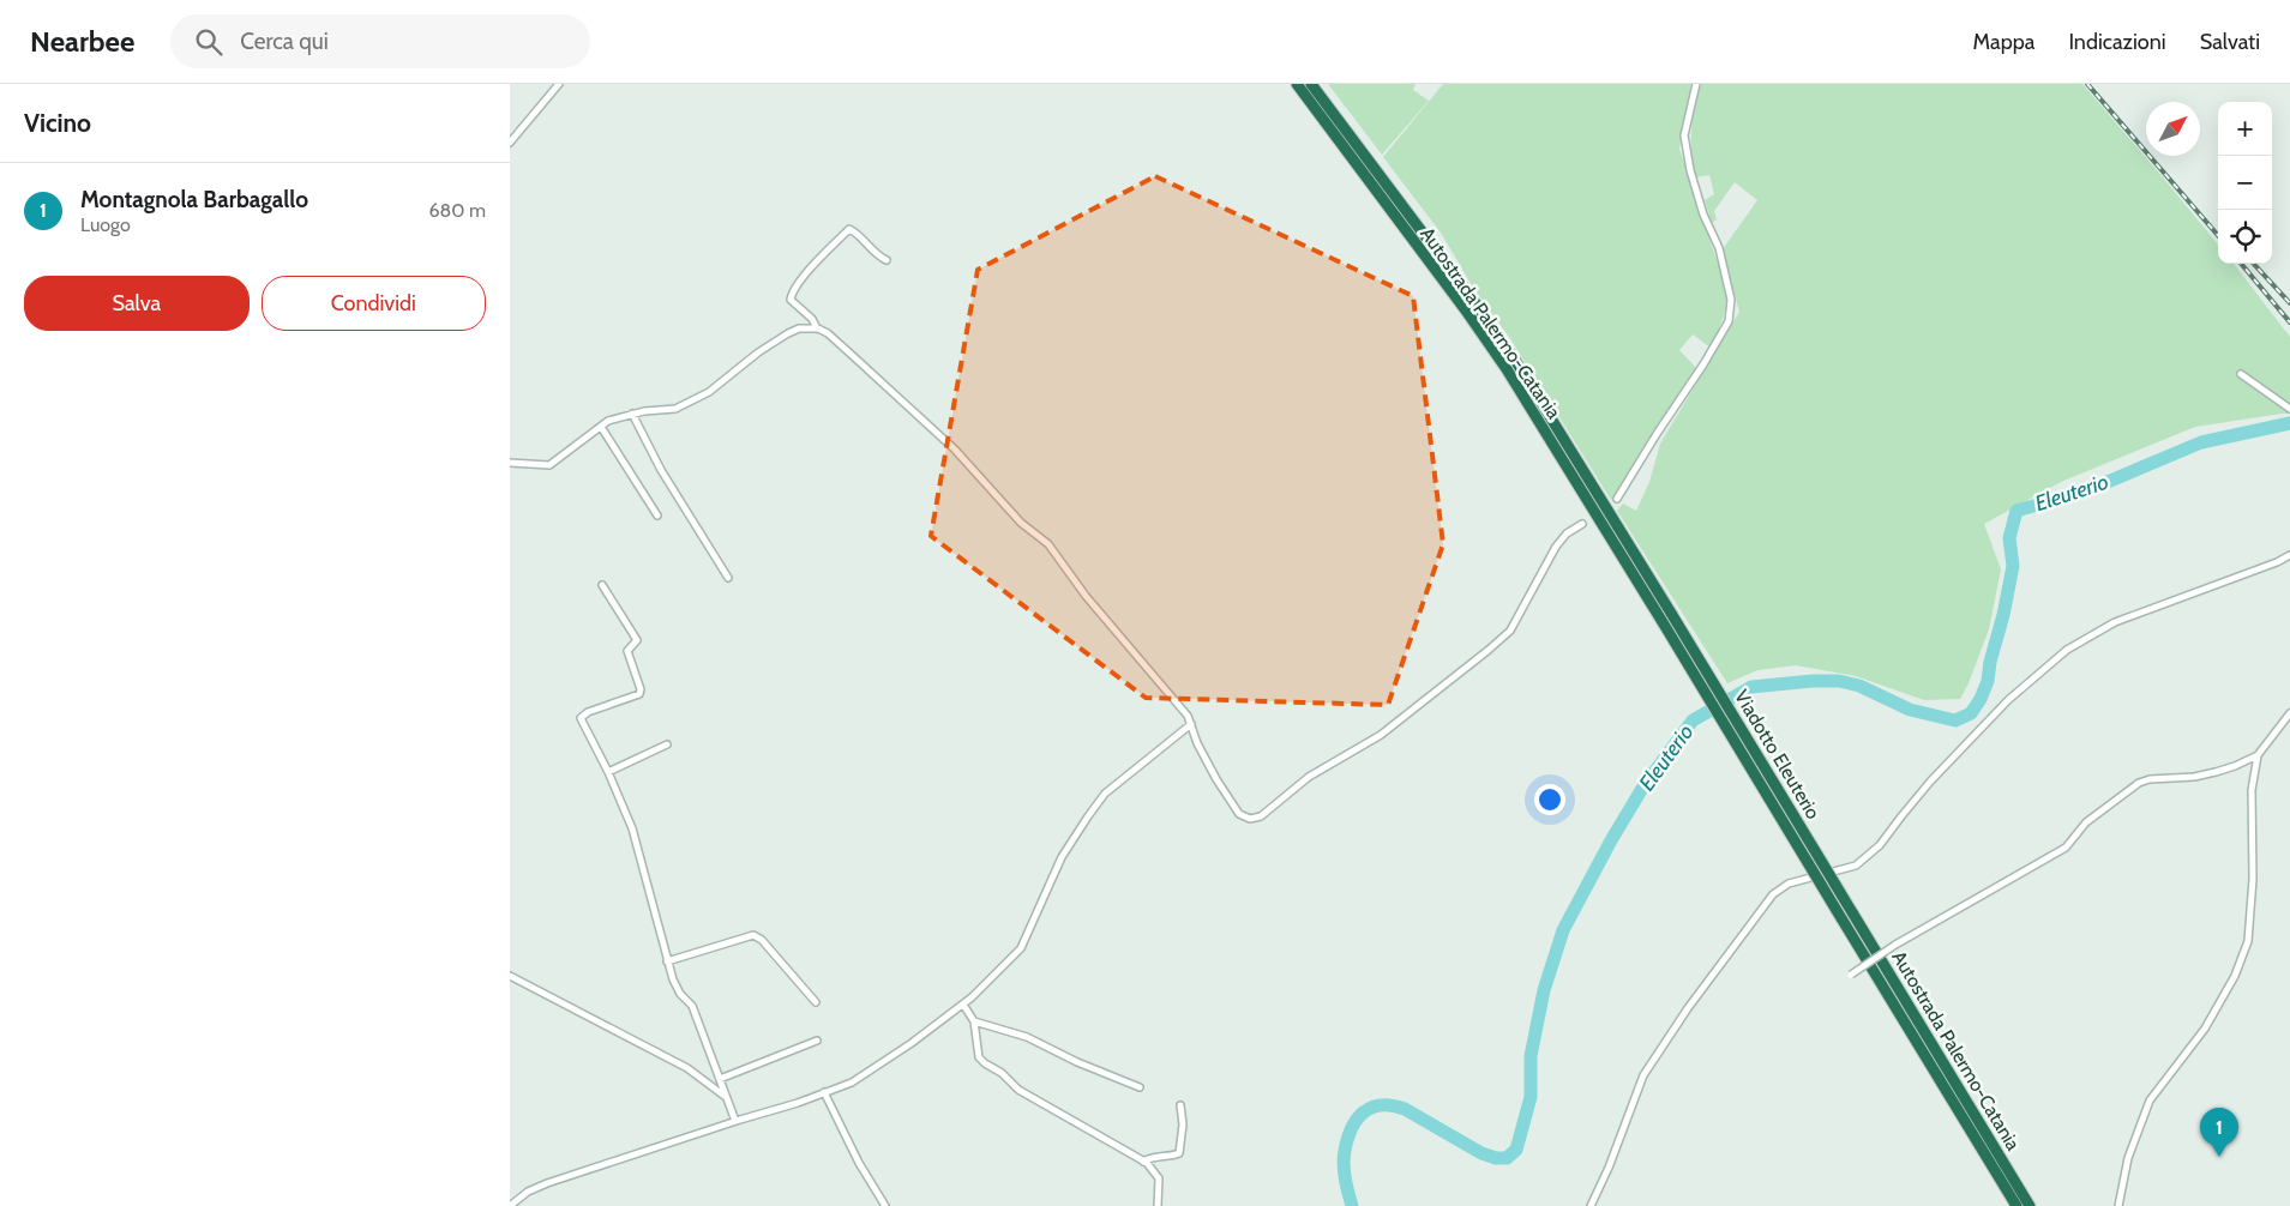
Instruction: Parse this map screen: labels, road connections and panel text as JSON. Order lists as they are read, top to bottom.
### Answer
{
  "streets": {
    "highway": ["Autostrada Palermo-Catania", "Viadotto Eleuterio"]
  },
  "crossings": [
    ["Autostrada Palermo-Catania", "Viadotto Eleuterio"]
  ],
  "water": ["Eleuterio"],
  "north": "top right",
  "page": {
    "header": "Nearbee",
    "search": "Cerca qui",
    "nav": ["Mappa", "Indicazioni", "Salvati"],
    "heading": "Vicino",
    "map_buttons": ["+", "−"],
    "list": [
      {
        "mark": "1",
        "name": "Montagnola Barbagallo",
        "note": "Luogo",
        "value": "680 m"
      }
    ],
    "buttons": ["Salva", "Condividi"],
    "pins": "1"
  }
}
